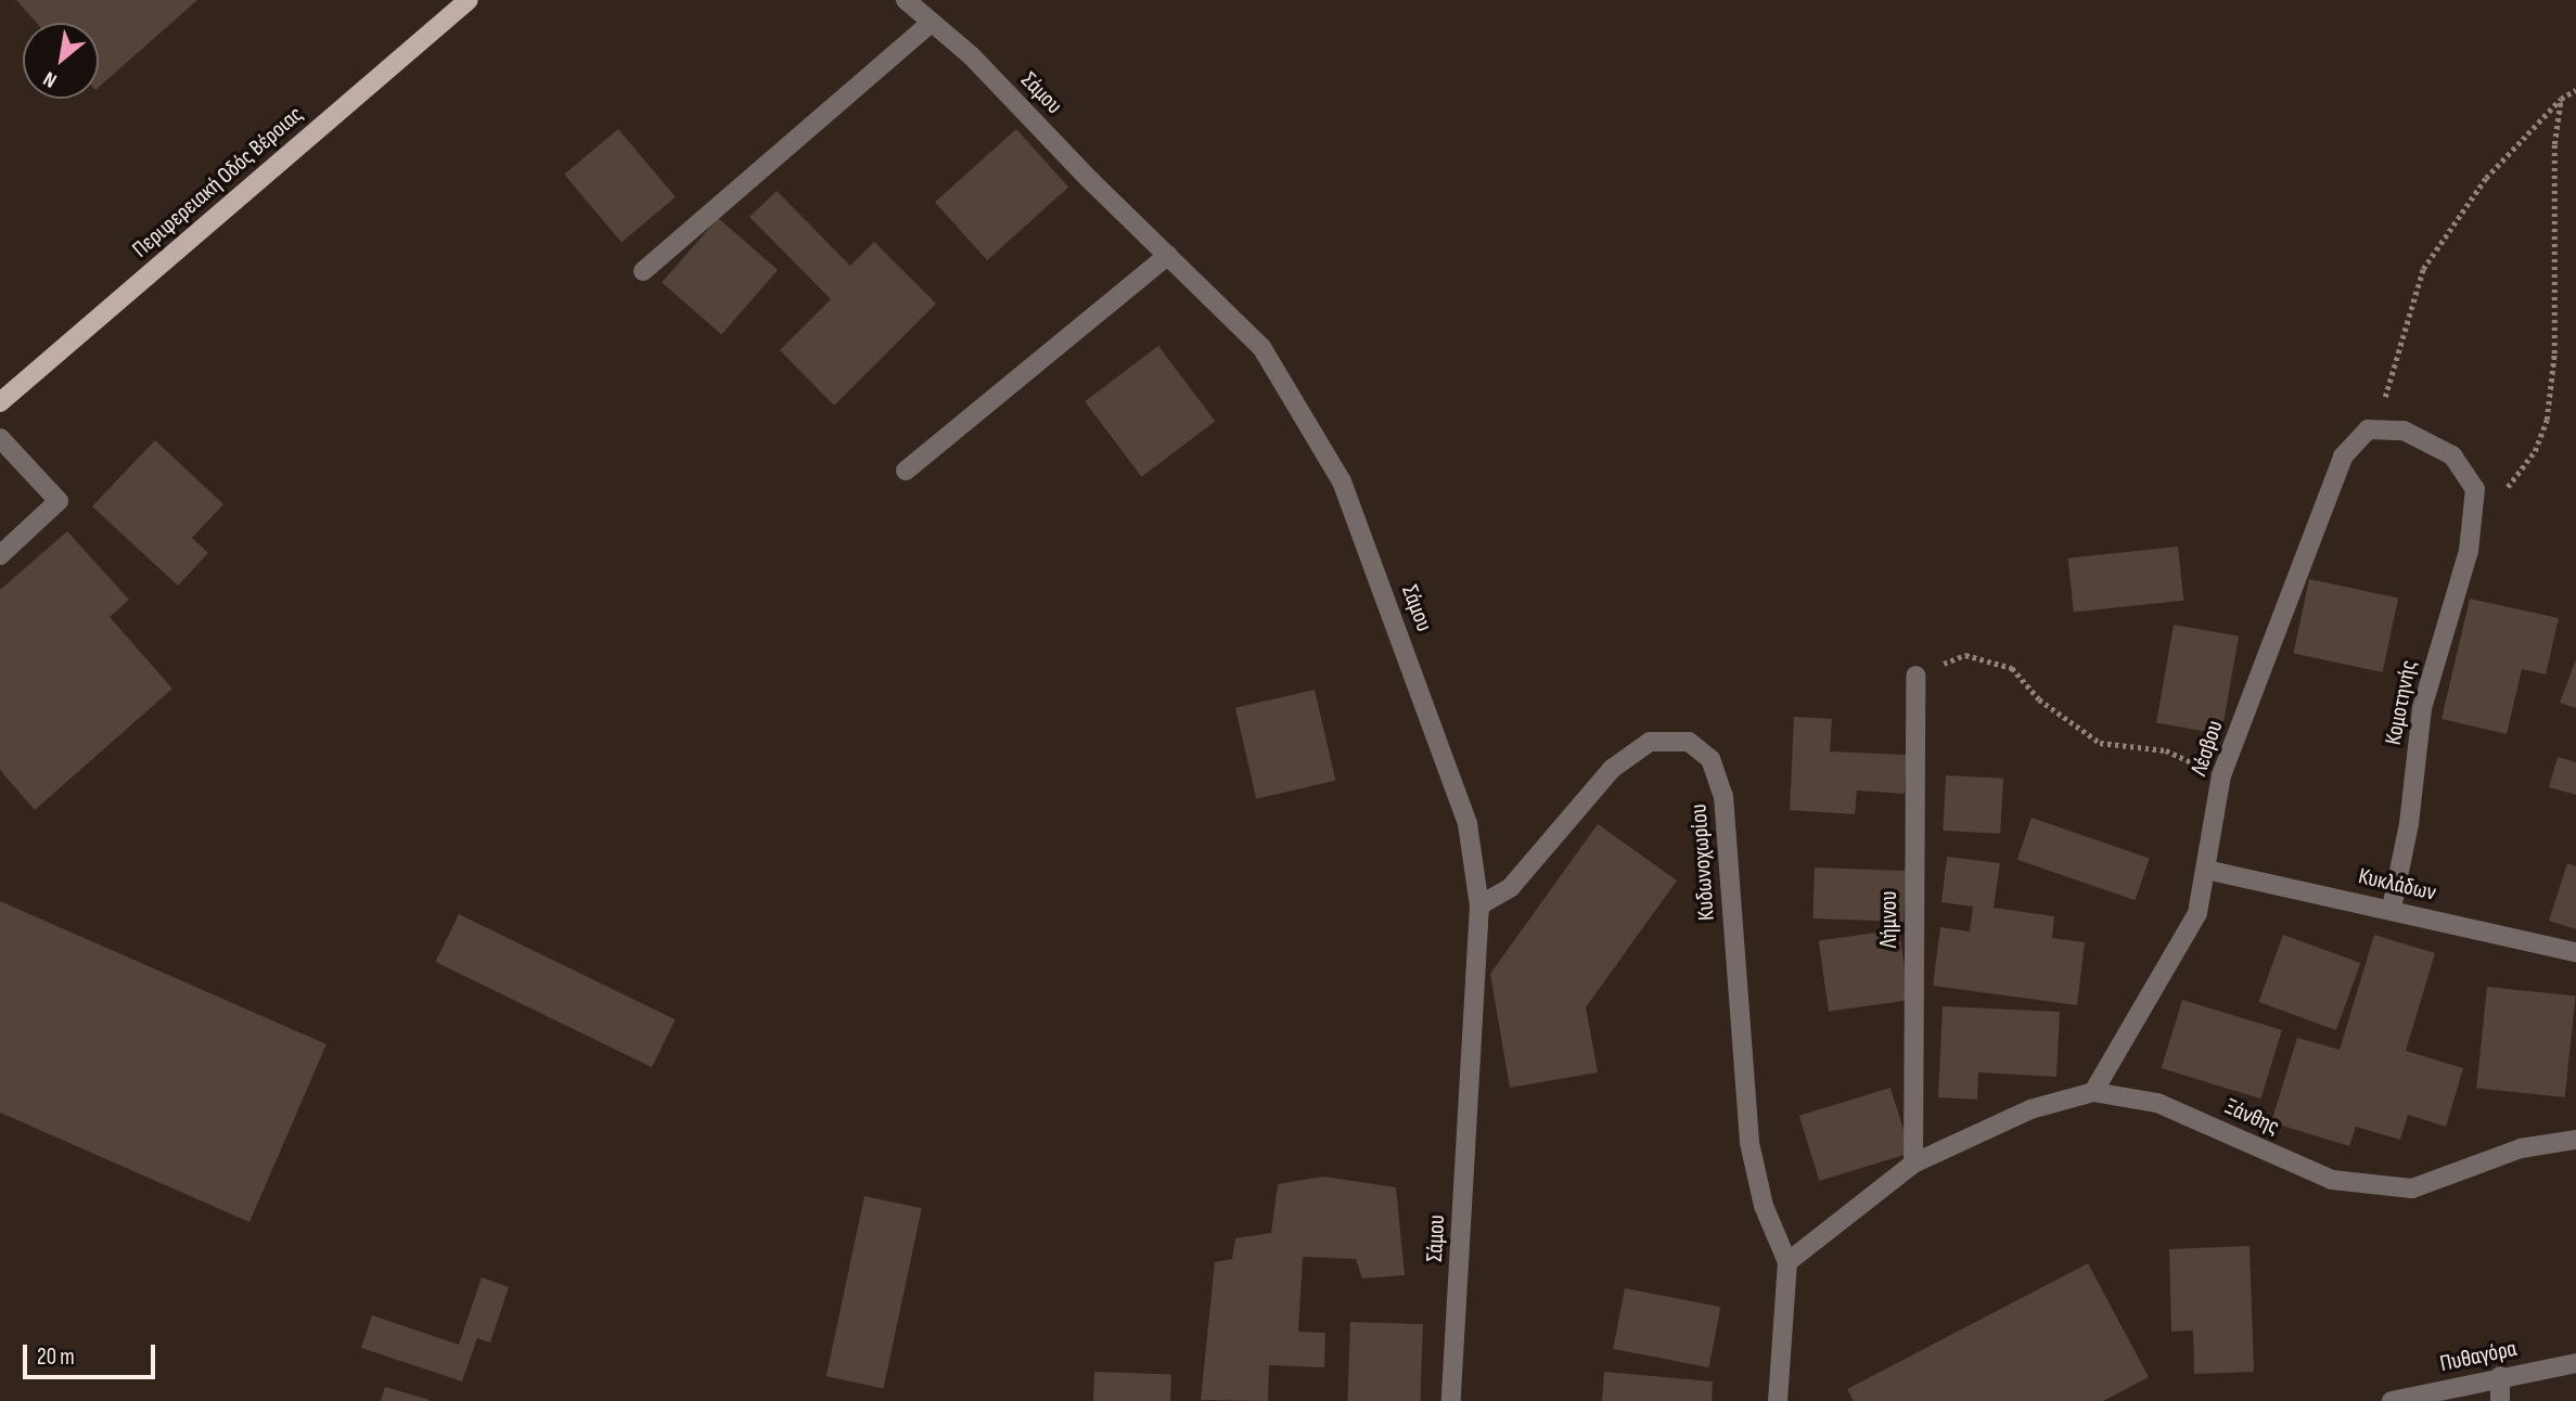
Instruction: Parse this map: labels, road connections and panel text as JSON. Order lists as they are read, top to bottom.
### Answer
{
  "streets": {
    "main road": ["Περιφερειακή Οδός Βέροιας"],
    "street": [
      "Σάμου",
      "Κομοτηνής",
      "Λέσβου",
      "Κυδωνοχωρίου",
      "Κυκλάδων",
      "Λήμνου",
      "Ξάνθης",
      "Πυθαγόρα"
    ]
  },
  "crossings": [
    ["Σάμου", "Κυδωνοχωρίου"],
    ["Κομοτηνής", "Κυκλάδων"],
    ["Λέσβου", "Κυκλάδων"],
    ["Λέσβου", "Ξάνθης"],
    ["Λήμνου", "Ξάνθης"]
  ],
  "scale_bar": "20 m",
  "north": "bottom left"
}
